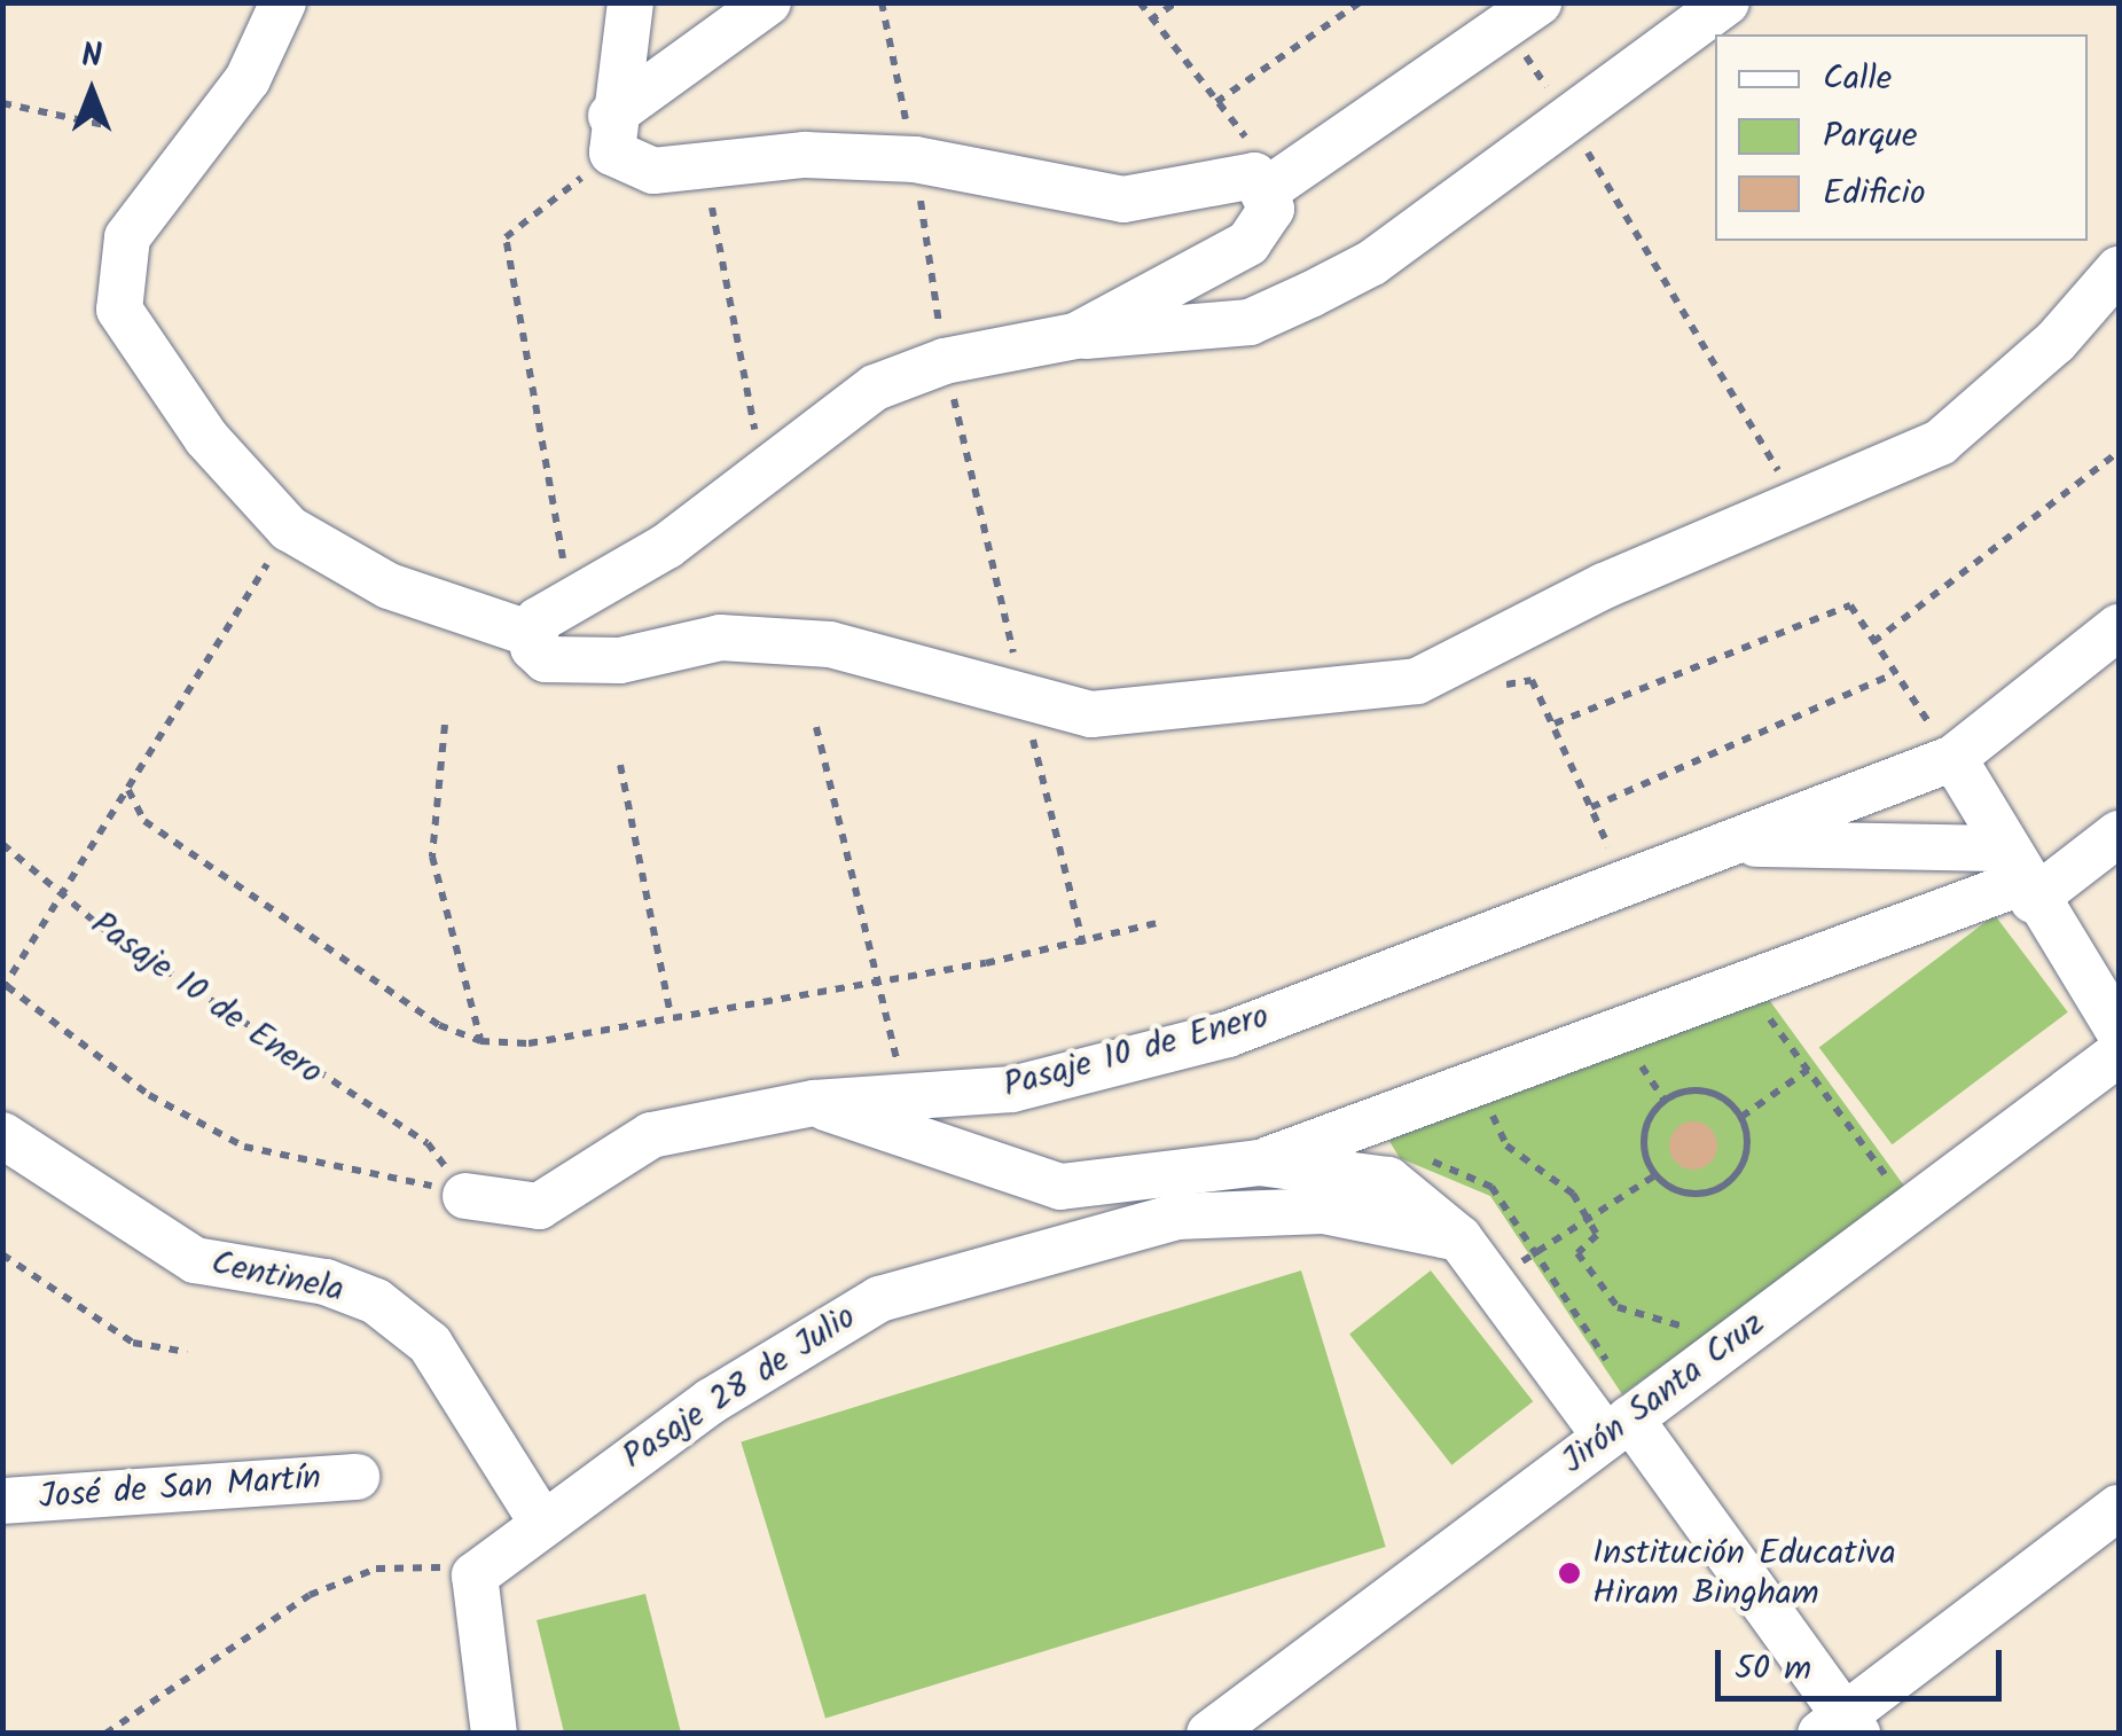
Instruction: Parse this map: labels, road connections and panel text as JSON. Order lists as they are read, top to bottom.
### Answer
{
  "streets": {
    "street": [
      "Pasaje 10 de Enero",
      "Centinela",
      "Pasaje 28 de Julio",
      "Jirón Santa Cruz",
      "José de San Martín"
    ]
  },
  "crossings": [
    ["Centinela", "Pasaje 28 de Julio"]
  ],
  "places": ["Institución Educativa Hiram Bingham"],
  "legend": ["Calle", "Parque", "Edificio"],
  "scale_bar": "50 m",
  "north": "top"
}
